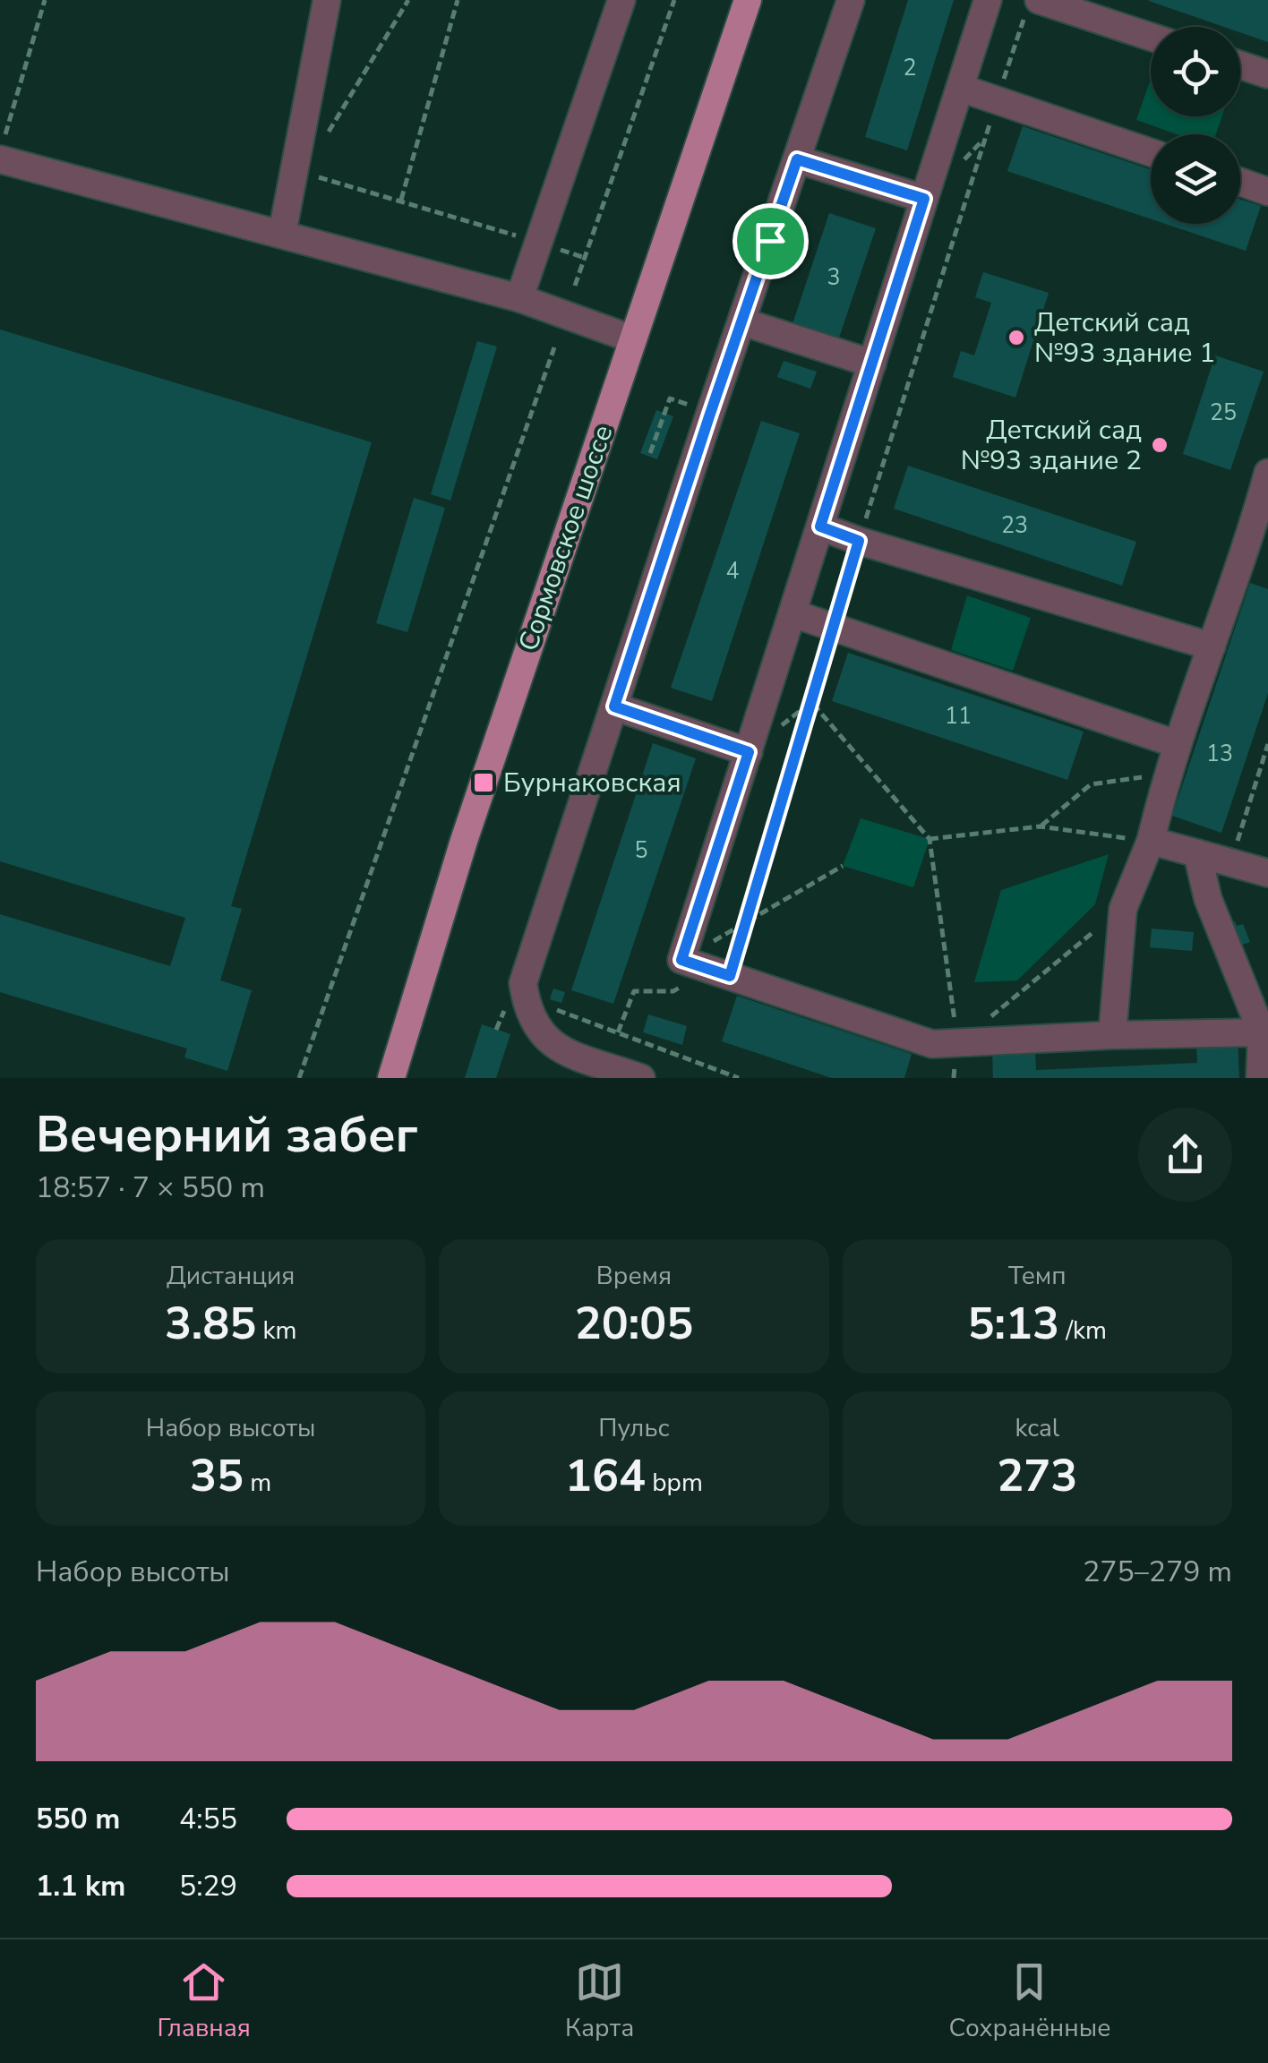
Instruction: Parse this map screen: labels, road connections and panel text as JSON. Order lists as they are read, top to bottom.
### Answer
{
  "streets": {
    "main road": ["Сормовское шоссе"]
  },
  "places": {
    "other": ["Детский сад №93 здание 1", "Детский сад №93 здание 2"],
    "transit": ["Бурнаковская"]
  },
  "house_numbers": [
    "2",
    "3",
    "25",
    "23",
    "4",
    "11",
    "13",
    "5"
  ],
  "page": {
    "heading": ["Вечерний забег", "18:57 · 7 × 550 m"],
    "stats": [
      ["Дистанция", "3.85 km"],
      ["Время", "20:05"],
      ["Темп", "5:13 /km"],
      ["Набор высоты", "35 m"],
      ["Пульс", "164 bpm"],
      ["kcal", "273"]
    ],
    "chart": ["Набор высоты", "275–279 m"],
    "list": [
      {
        "name": "550 m",
        "note": "4:55"
      },
      {
        "name": "1.1 km",
        "note": "5:29"
      }
    ],
    "tabs": ["Главная", "Карта", "Сохранённые"]
  }
}
